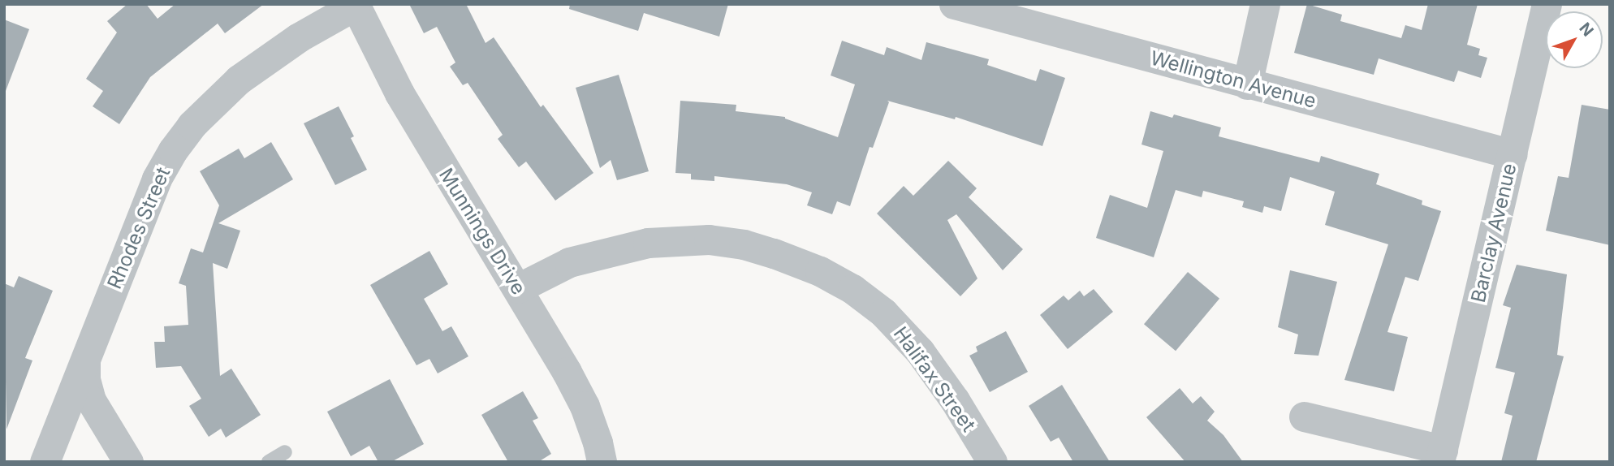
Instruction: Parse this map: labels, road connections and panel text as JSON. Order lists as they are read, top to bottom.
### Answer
{
  "streets": {
    "street": [
      "Wellington Avenue",
      "Rhodes Street",
      "Munnings Drive",
      "Barclay Avenue",
      "Halifax Street"
    ]
  },
  "crossings": [
    ["Wellington Avenue", "Barclay Avenue"],
    ["Rhodes Street", "Munnings Drive"],
    ["Munnings Drive", "Halifax Street"]
  ],
  "north": "top right"
}
